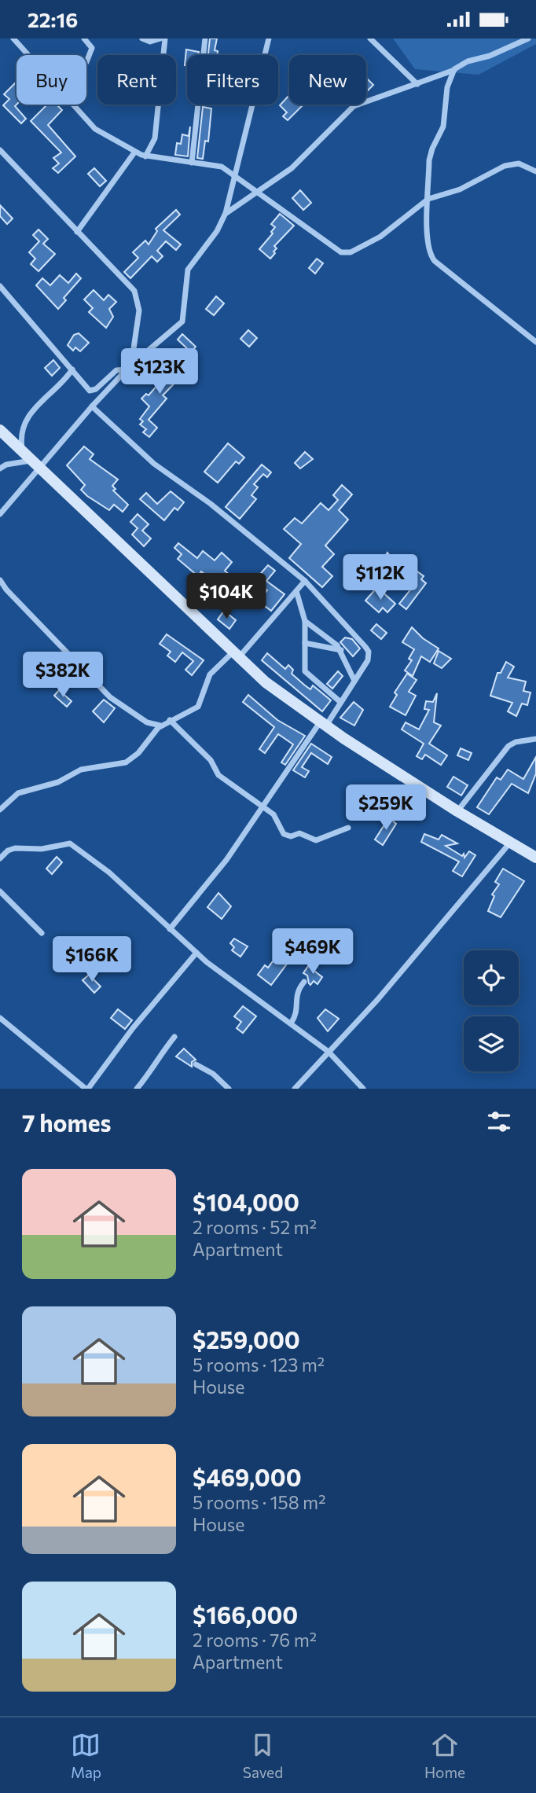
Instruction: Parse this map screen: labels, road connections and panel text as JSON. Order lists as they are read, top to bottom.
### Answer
{
  "page": {
    "status": "22:16",
    "chip": [
      "Buy",
      "Rent",
      "Filters",
      "New"
    ],
    "price": [
      "$123K",
      "$112K",
      "$104K",
      "$382K",
      "$259K",
      "$469K",
      "$166K"
    ],
    "heading": "7 homes",
    "list": [
      {
        "name": "$104,000",
        "note": "2 rooms · 52 m² · Apartment"
      },
      {
        "name": "$259,000",
        "note": "5 rooms · 123 m² · House"
      },
      {
        "name": "$469,000",
        "note": "5 rooms · 158 m² · House"
      },
      {
        "name": "$166,000",
        "note": "2 rooms · 76 m² · Apartment"
      }
    ],
    "tabs": ["Map", "Saved", "Home"]
  }
}
